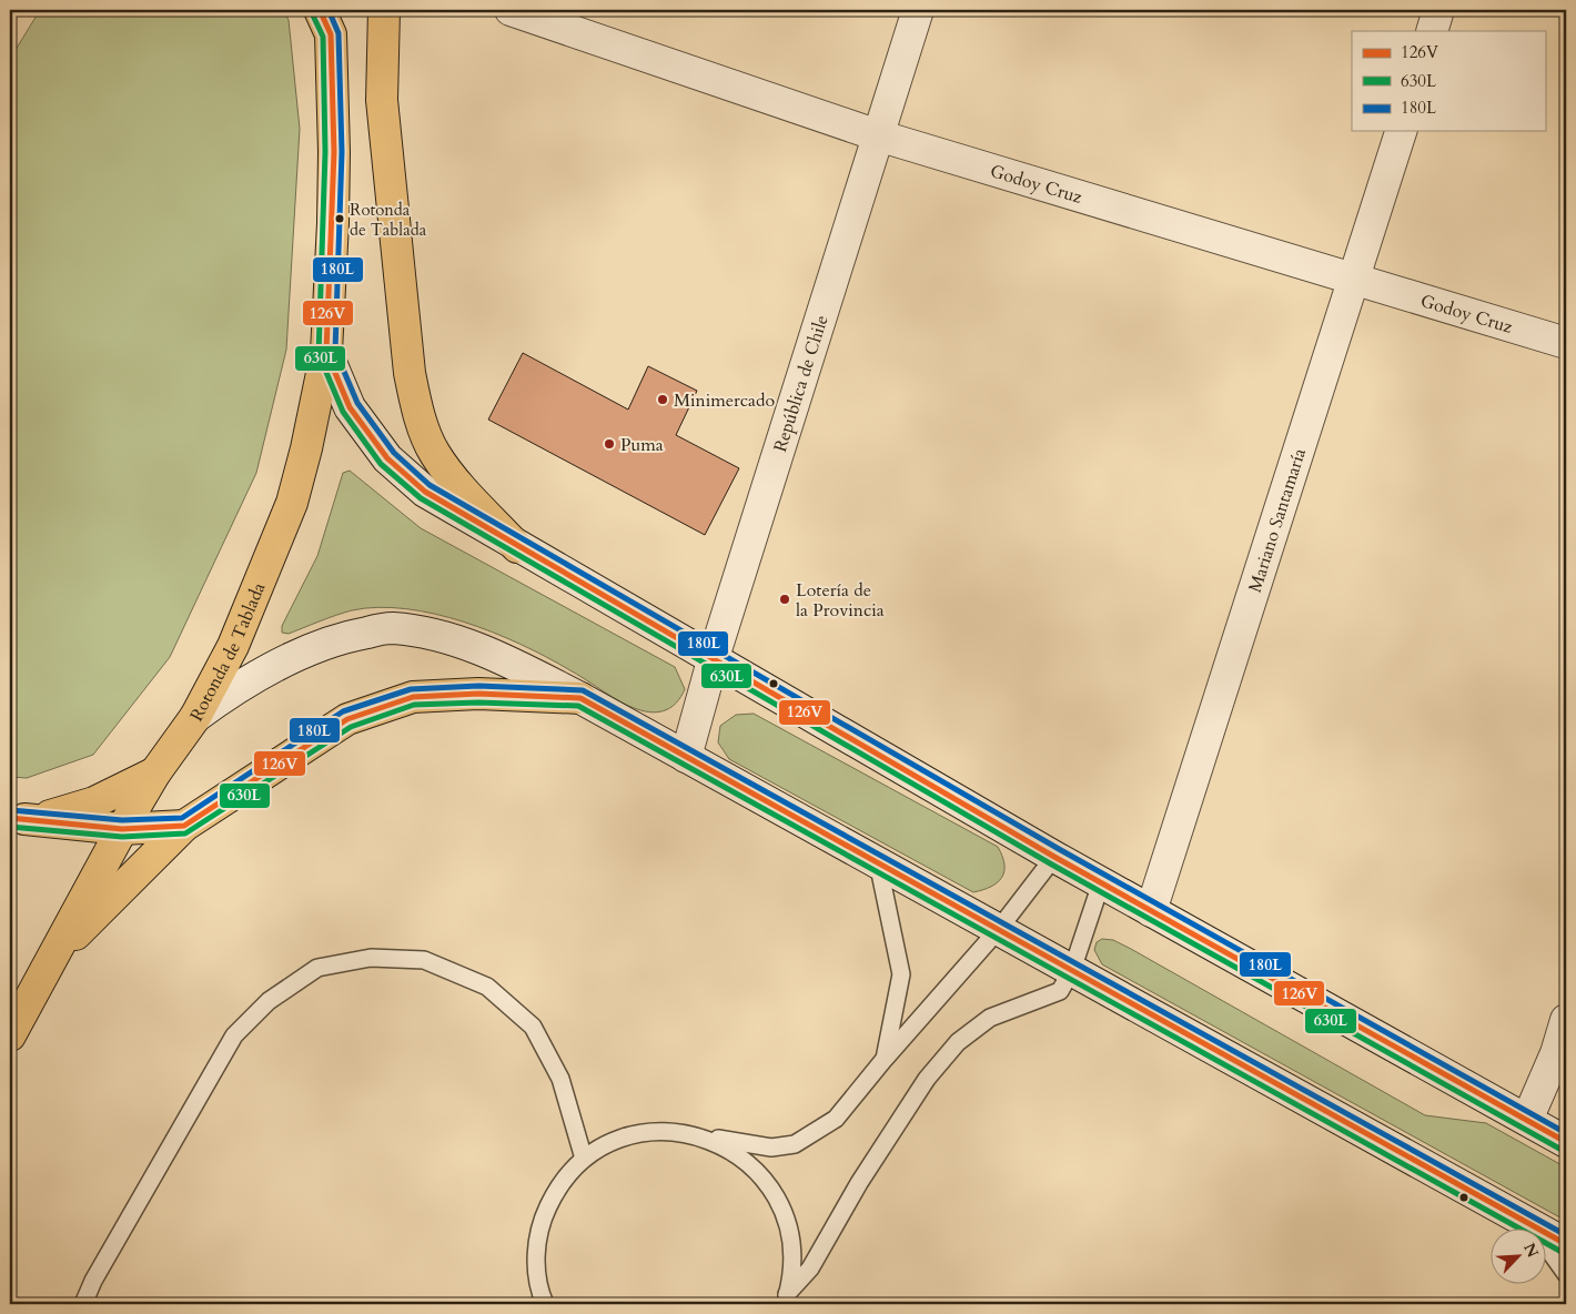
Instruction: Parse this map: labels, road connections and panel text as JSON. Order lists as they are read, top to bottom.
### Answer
{
  "streets": {
    "main road": [
      "Godoy Cruz",
      "República de Chile",
      "Mariano Santamaría",
      "Rotonda de Tablada"
    ]
  },
  "crossings": [
    ["Godoy Cruz", "República de Chile"],
    ["Godoy Cruz", "Mariano Santamaría"]
  ],
  "places": [
    "Rotonda de Tablada",
    "Minimercado",
    "Puma",
    "Lotería de la Provincia"
  ],
  "lines": ["transit line 126V", "transit line 180L", "transit line 630L"],
  "legend": ["126V", "630L", "180L"],
  "north": "top right"
}
